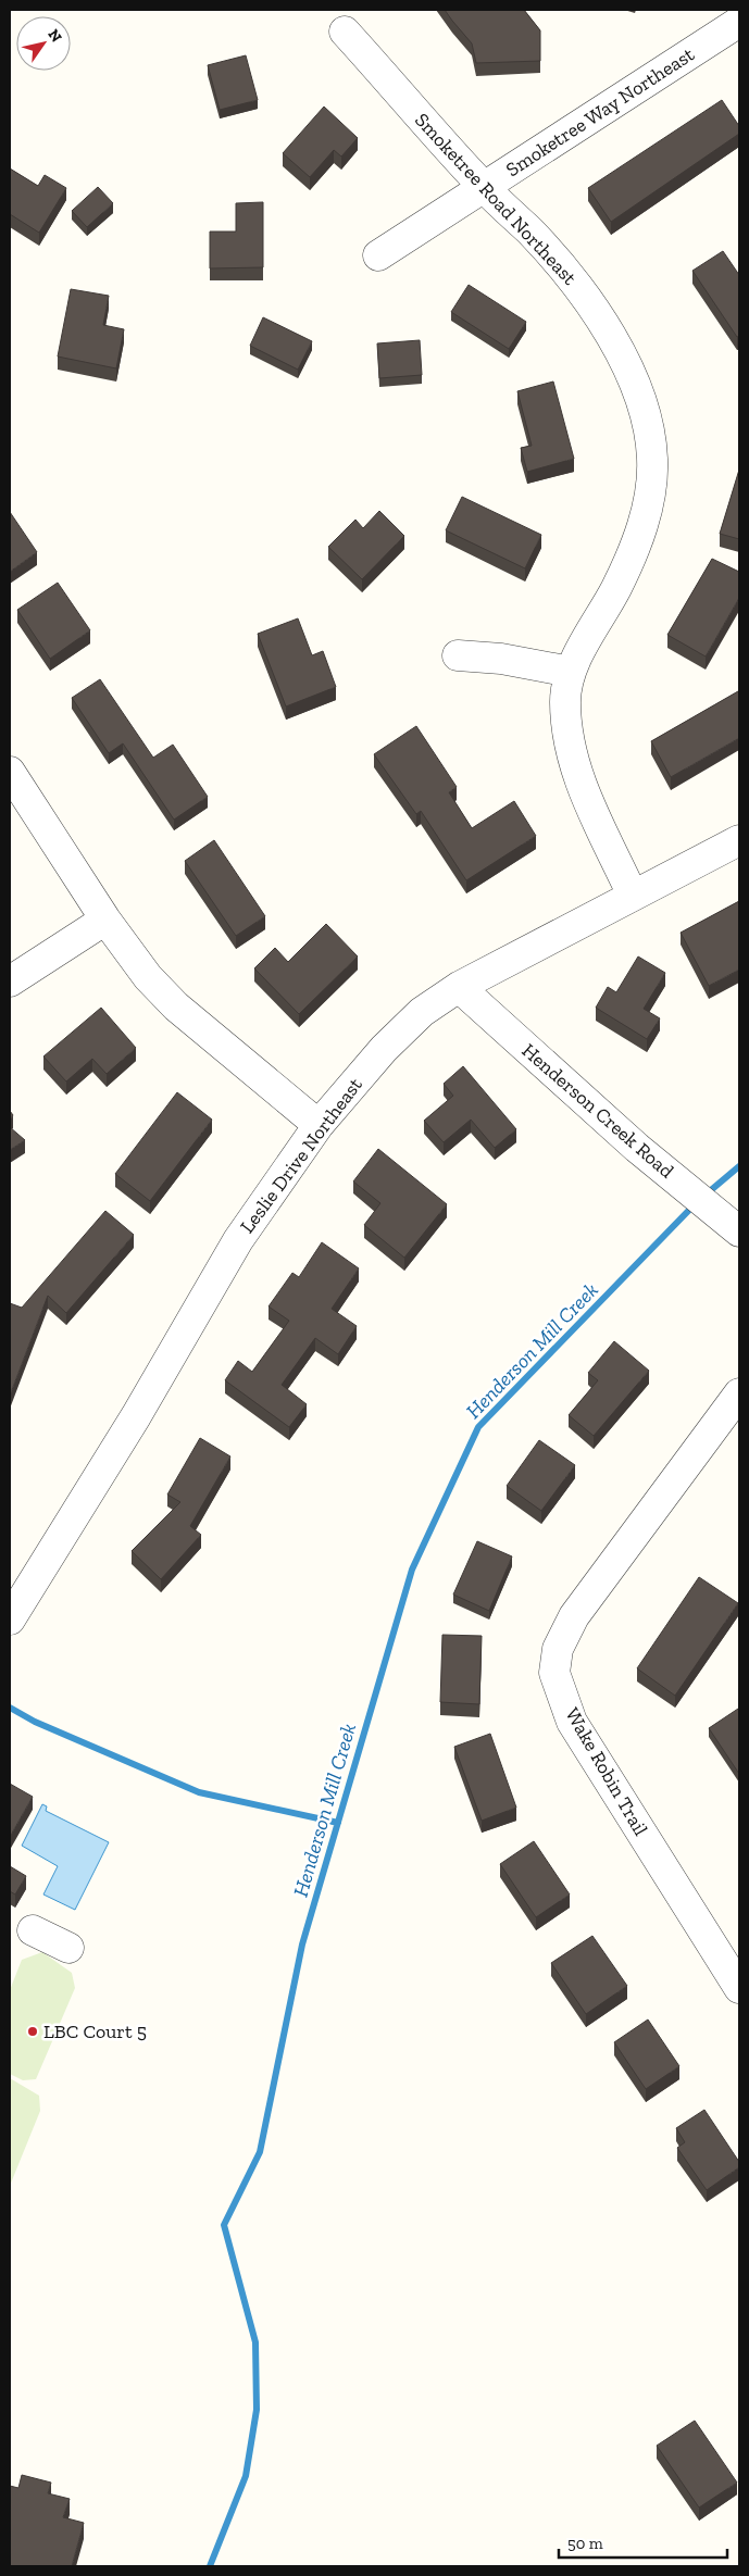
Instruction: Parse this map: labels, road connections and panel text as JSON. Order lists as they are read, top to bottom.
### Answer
{
  "streets": {
    "street": [
      "Smoketree Way Northeast",
      "Smoketree Road Northeast",
      "Henderson Creek Road",
      "Leslie Drive Northeast",
      "Wake Robin Trail"
    ]
  },
  "crossings": [
    ["Smoketree Way Northeast", "Smoketree Road Northeast"],
    ["Smoketree Road Northeast", "Leslie Drive Northeast"],
    ["Henderson Creek Road", "Leslie Drive Northeast"]
  ],
  "water": ["Henderson Mill Creek"],
  "places": ["LBC Court 5"],
  "scale_bar": "50 m",
  "north": "top right"
}
